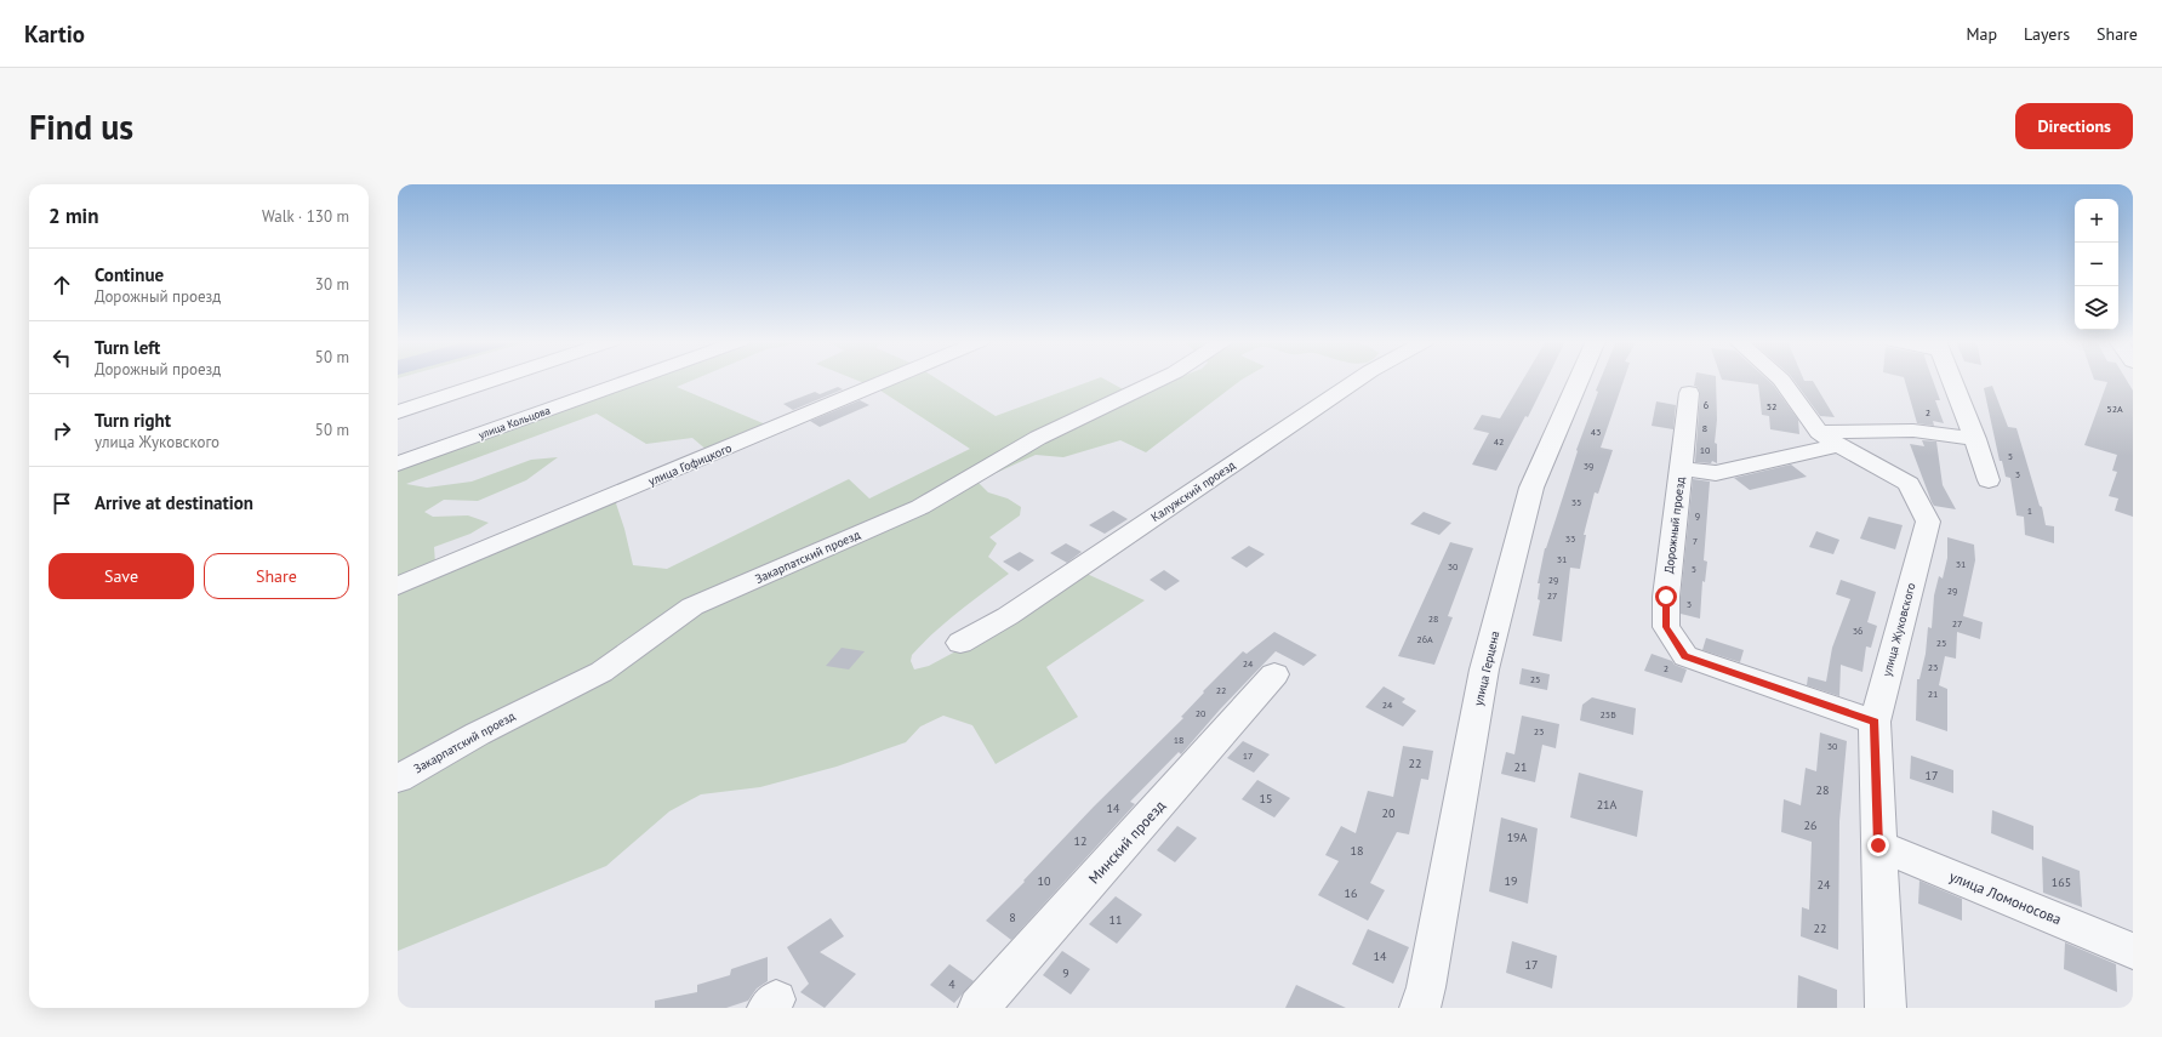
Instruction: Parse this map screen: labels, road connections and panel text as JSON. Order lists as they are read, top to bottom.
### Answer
{
  "streets": {
    "street": [
      "улица Кольцова",
      "улица Гофицкого",
      "Калужский проезд",
      "Дорожный проезд",
      "Закарпатский проезд",
      "улица Жуковского",
      "улица Герцена",
      "Минский проезд",
      "улица Ломоносова"
    ]
  },
  "crossings": [
    ["Дорожный проезд", "улица Жуковского"],
    ["улица Жуковского", "улица Ломоносова"]
  ],
  "house_numbers": [
    "6",
    "52",
    "52А",
    "2",
    "8",
    "43",
    "42",
    "10",
    "5",
    "39",
    "3",
    "35",
    "1",
    "9",
    "33",
    "7",
    "31",
    "31",
    "30",
    "5",
    "29",
    "29",
    "27",
    "3",
    "28",
    "27",
    "36",
    "26А",
    "25",
    "24",
    "23",
    "2",
    "25",
    "22",
    "21",
    "24",
    "20",
    "25Б",
    "23",
    "18",
    "30",
    "17",
    "22",
    "21",
    "17",
    "28",
    "15",
    "21А",
    "14",
    "20",
    "26",
    "19А",
    "12",
    "18",
    "10",
    "19",
    "165",
    "24",
    "16",
    "8",
    "11",
    "22",
    "14",
    "17",
    "9",
    "4"
  ],
  "page": {
    "header": "Kartio",
    "nav": ["Map", "Layers", "Share"],
    "buttons": [
      "Directions",
      ["Save", "Share"]
    ],
    "title": "Find us",
    "heading": ["2 min", "Walk · 130 m"],
    "map_buttons": ["+", "−"],
    "list": [
      ["Continue", "Дорожный проезд", "30 m"],
      ["Turn left", "Дорожный проезд", "50 m"],
      ["Turn right", "улица Жуковского", "50 m"],
      "Arrive at destination"
    ]
  }
}
